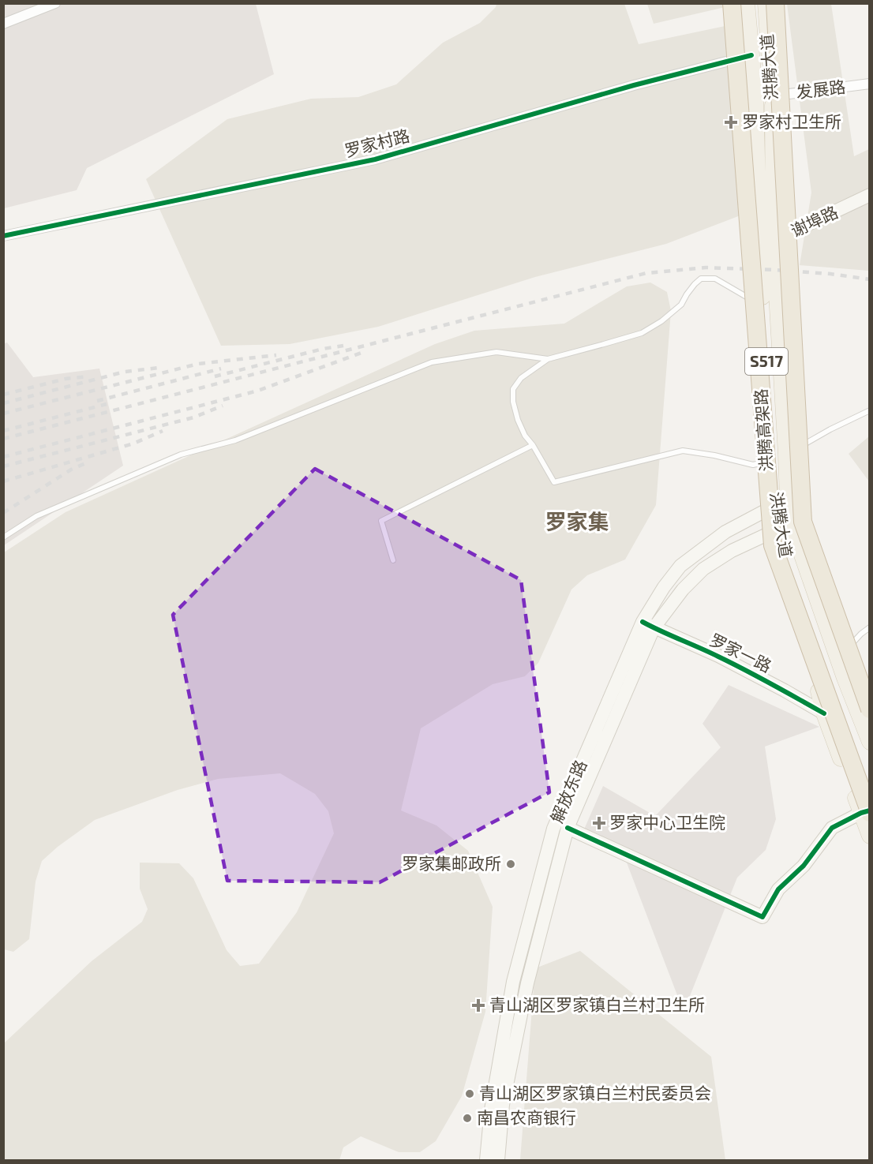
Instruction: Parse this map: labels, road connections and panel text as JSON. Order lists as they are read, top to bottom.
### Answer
{
  "streets": {
    "highway": ["洪腾高架路"],
    "main road": [
      "洪腾大道",
      "谢埠路",
      "S517",
      "罗家一路",
      "解放东路"
    ],
    "street": ["发展路", "罗家村路"]
  },
  "crossings": [
    ["洪腾大道", "发展路"],
    ["洪腾大道", "罗家村路"],
    ["洪腾大道", "谢埠路"],
    ["洪腾大道", "洪腾高架路"],
    ["洪腾大道", "罗家一路"],
    ["洪腾大道", "解放东路"],
    ["罗家一路", "解放东路"]
  ],
  "districts": ["罗家集"],
  "places": {
    "health": ["罗家村卫生所", "罗家中心卫生院", "青山湖区罗家镇白兰村卫生所"],
    "other": ["罗家集邮政所", "青山湖区罗家镇白兰村民委员会", "南昌农商银行"]
  }
}
